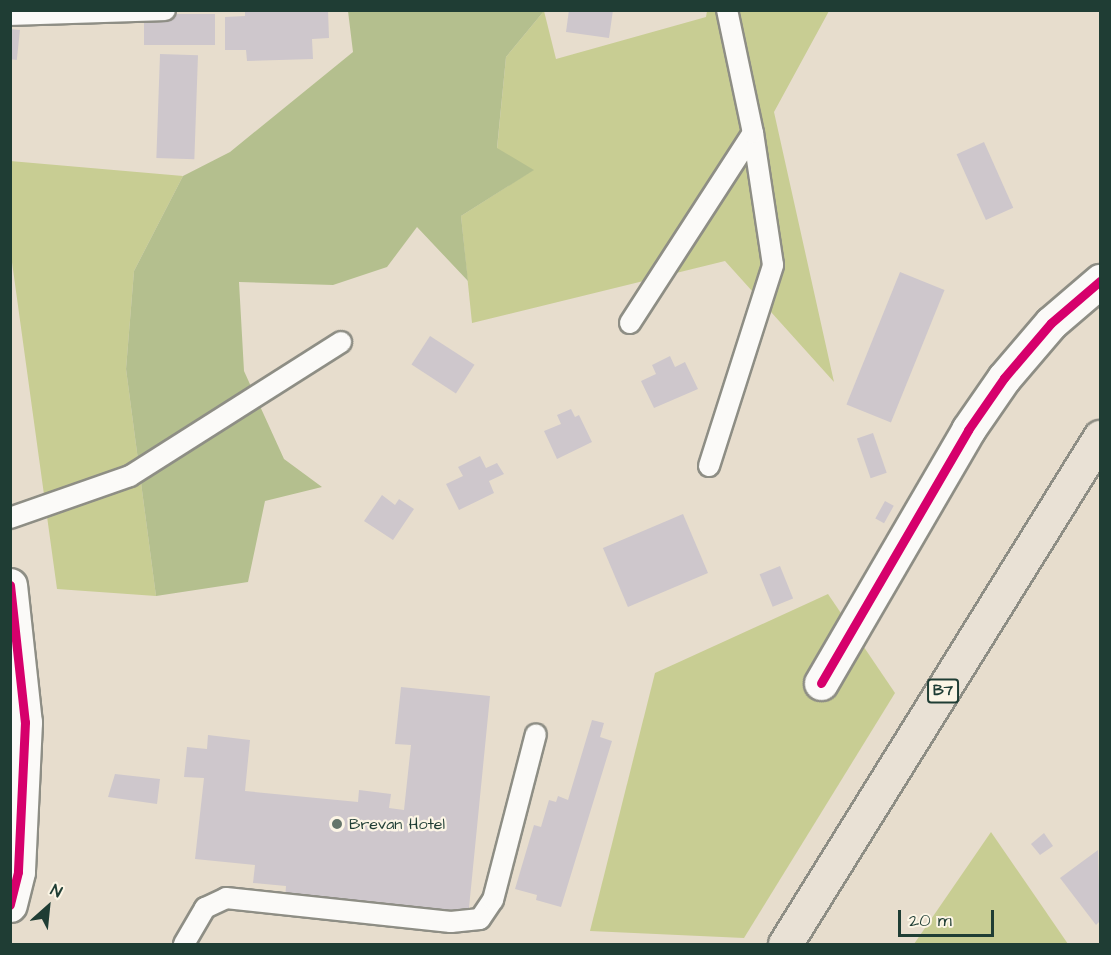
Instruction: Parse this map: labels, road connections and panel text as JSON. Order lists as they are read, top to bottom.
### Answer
{
  "streets": {
    "highway": ["B7"]
  },
  "places": ["Brevan Hotel"],
  "scale_bar": "20 m",
  "north": "top right"
}
